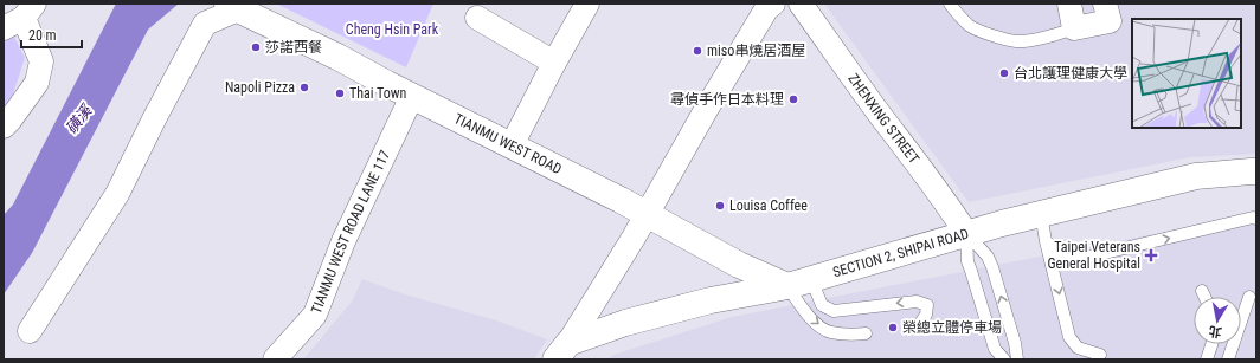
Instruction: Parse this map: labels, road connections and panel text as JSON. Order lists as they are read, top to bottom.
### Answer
{
  "streets": {
    "street": [
      "ZHENXING STREET",
      "TIANMU WEST ROAD",
      "TIANMU WEST ROAD LANE 117",
      "SECTION 2, SHIPAI ROAD"
    ]
  },
  "crossings": [
    ["ZHENXING STREET", "SECTION 2, SHIPAI ROAD"],
    ["TIANMU WEST ROAD", "TIANMU WEST ROAD LANE 117"],
    ["TIANMU WEST ROAD", "SECTION 2, SHIPAI ROAD"]
  ],
  "water": ["磺溪"],
  "parks": ["Cheng Hsin Park"],
  "places": {
    "other": [
      "莎諾西餐",
      "miso串燒居酒屋",
      "台北護理健康大學",
      "Napoli Pizza",
      "Thai Town",
      "尋偵手作日本料理",
      "Louisa Coffee",
      "榮總立體停車場"
    ],
    "health": ["Taipei Veterans General Hospital"]
  },
  "scale_bar": "20 m",
  "north": "bottom"
}
